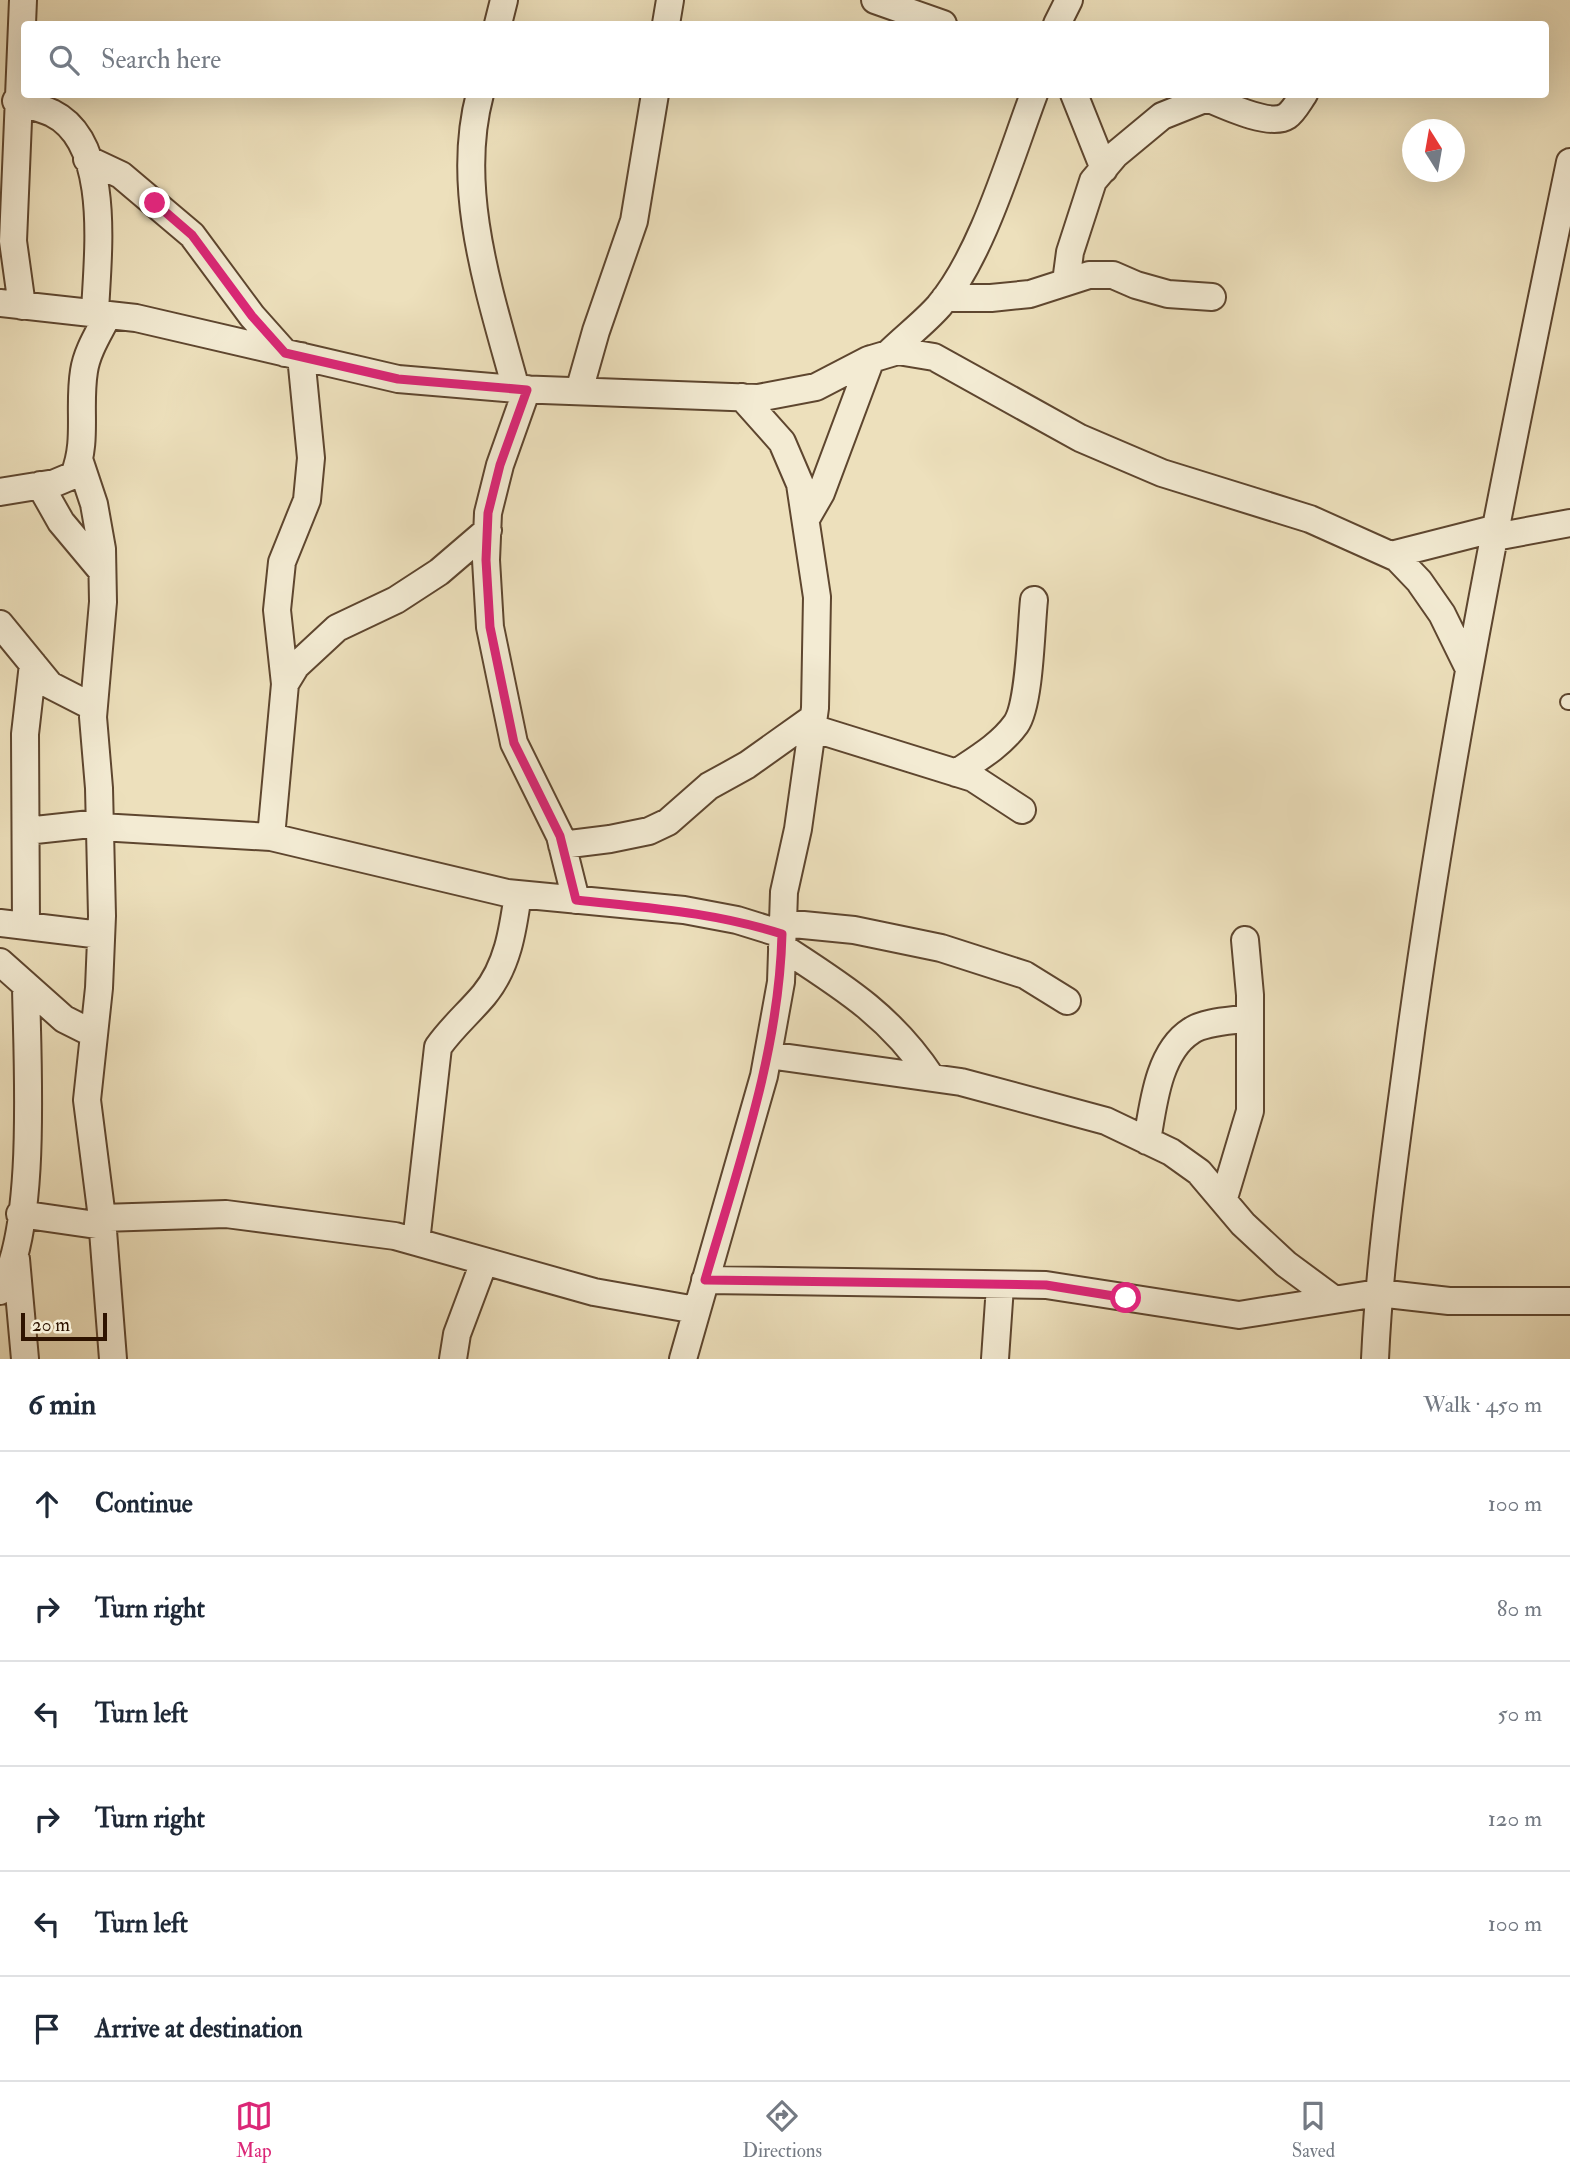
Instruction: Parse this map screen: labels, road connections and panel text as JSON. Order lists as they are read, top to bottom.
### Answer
{
  "scale_bar": "20 m",
  "north": "top",
  "page": {
    "search": "Search here",
    "scale": "20 m",
    "heading": ["6 min", "Walk · 450 m"],
    "list": [
      ["Continue", "100 m"],
      ["Turn right", "80 m"],
      ["Turn left", "50 m"],
      ["Turn right", "120 m"],
      ["Turn left", "100 m"],
      "Arrive at destination"
    ],
    "nav": ["Map", "Directions", "Saved"]
  }
}
